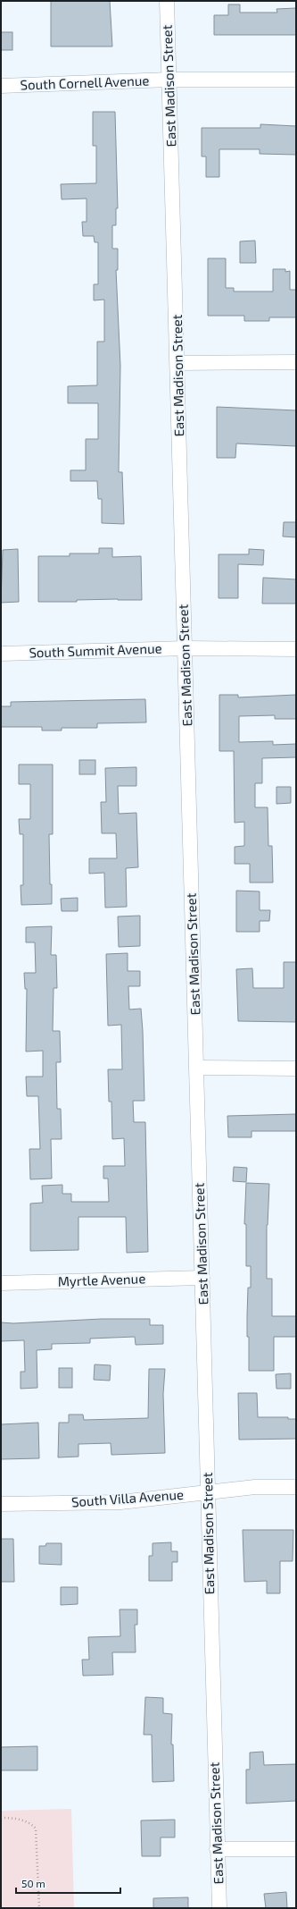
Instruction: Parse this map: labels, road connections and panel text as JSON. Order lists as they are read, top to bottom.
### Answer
{
  "streets": {
    "street": [
      "South Cornell Avenue",
      "East Madison Street",
      "South Summit Avenue",
      "Myrtle Avenue",
      "South Villa Avenue"
    ]
  },
  "crossings": [
    ["South Cornell Avenue", "East Madison Street"],
    ["East Madison Street", "South Summit Avenue"],
    ["East Madison Street", "Myrtle Avenue"],
    ["East Madison Street", "South Villa Avenue"]
  ],
  "scale_bar": "50 m"
}
